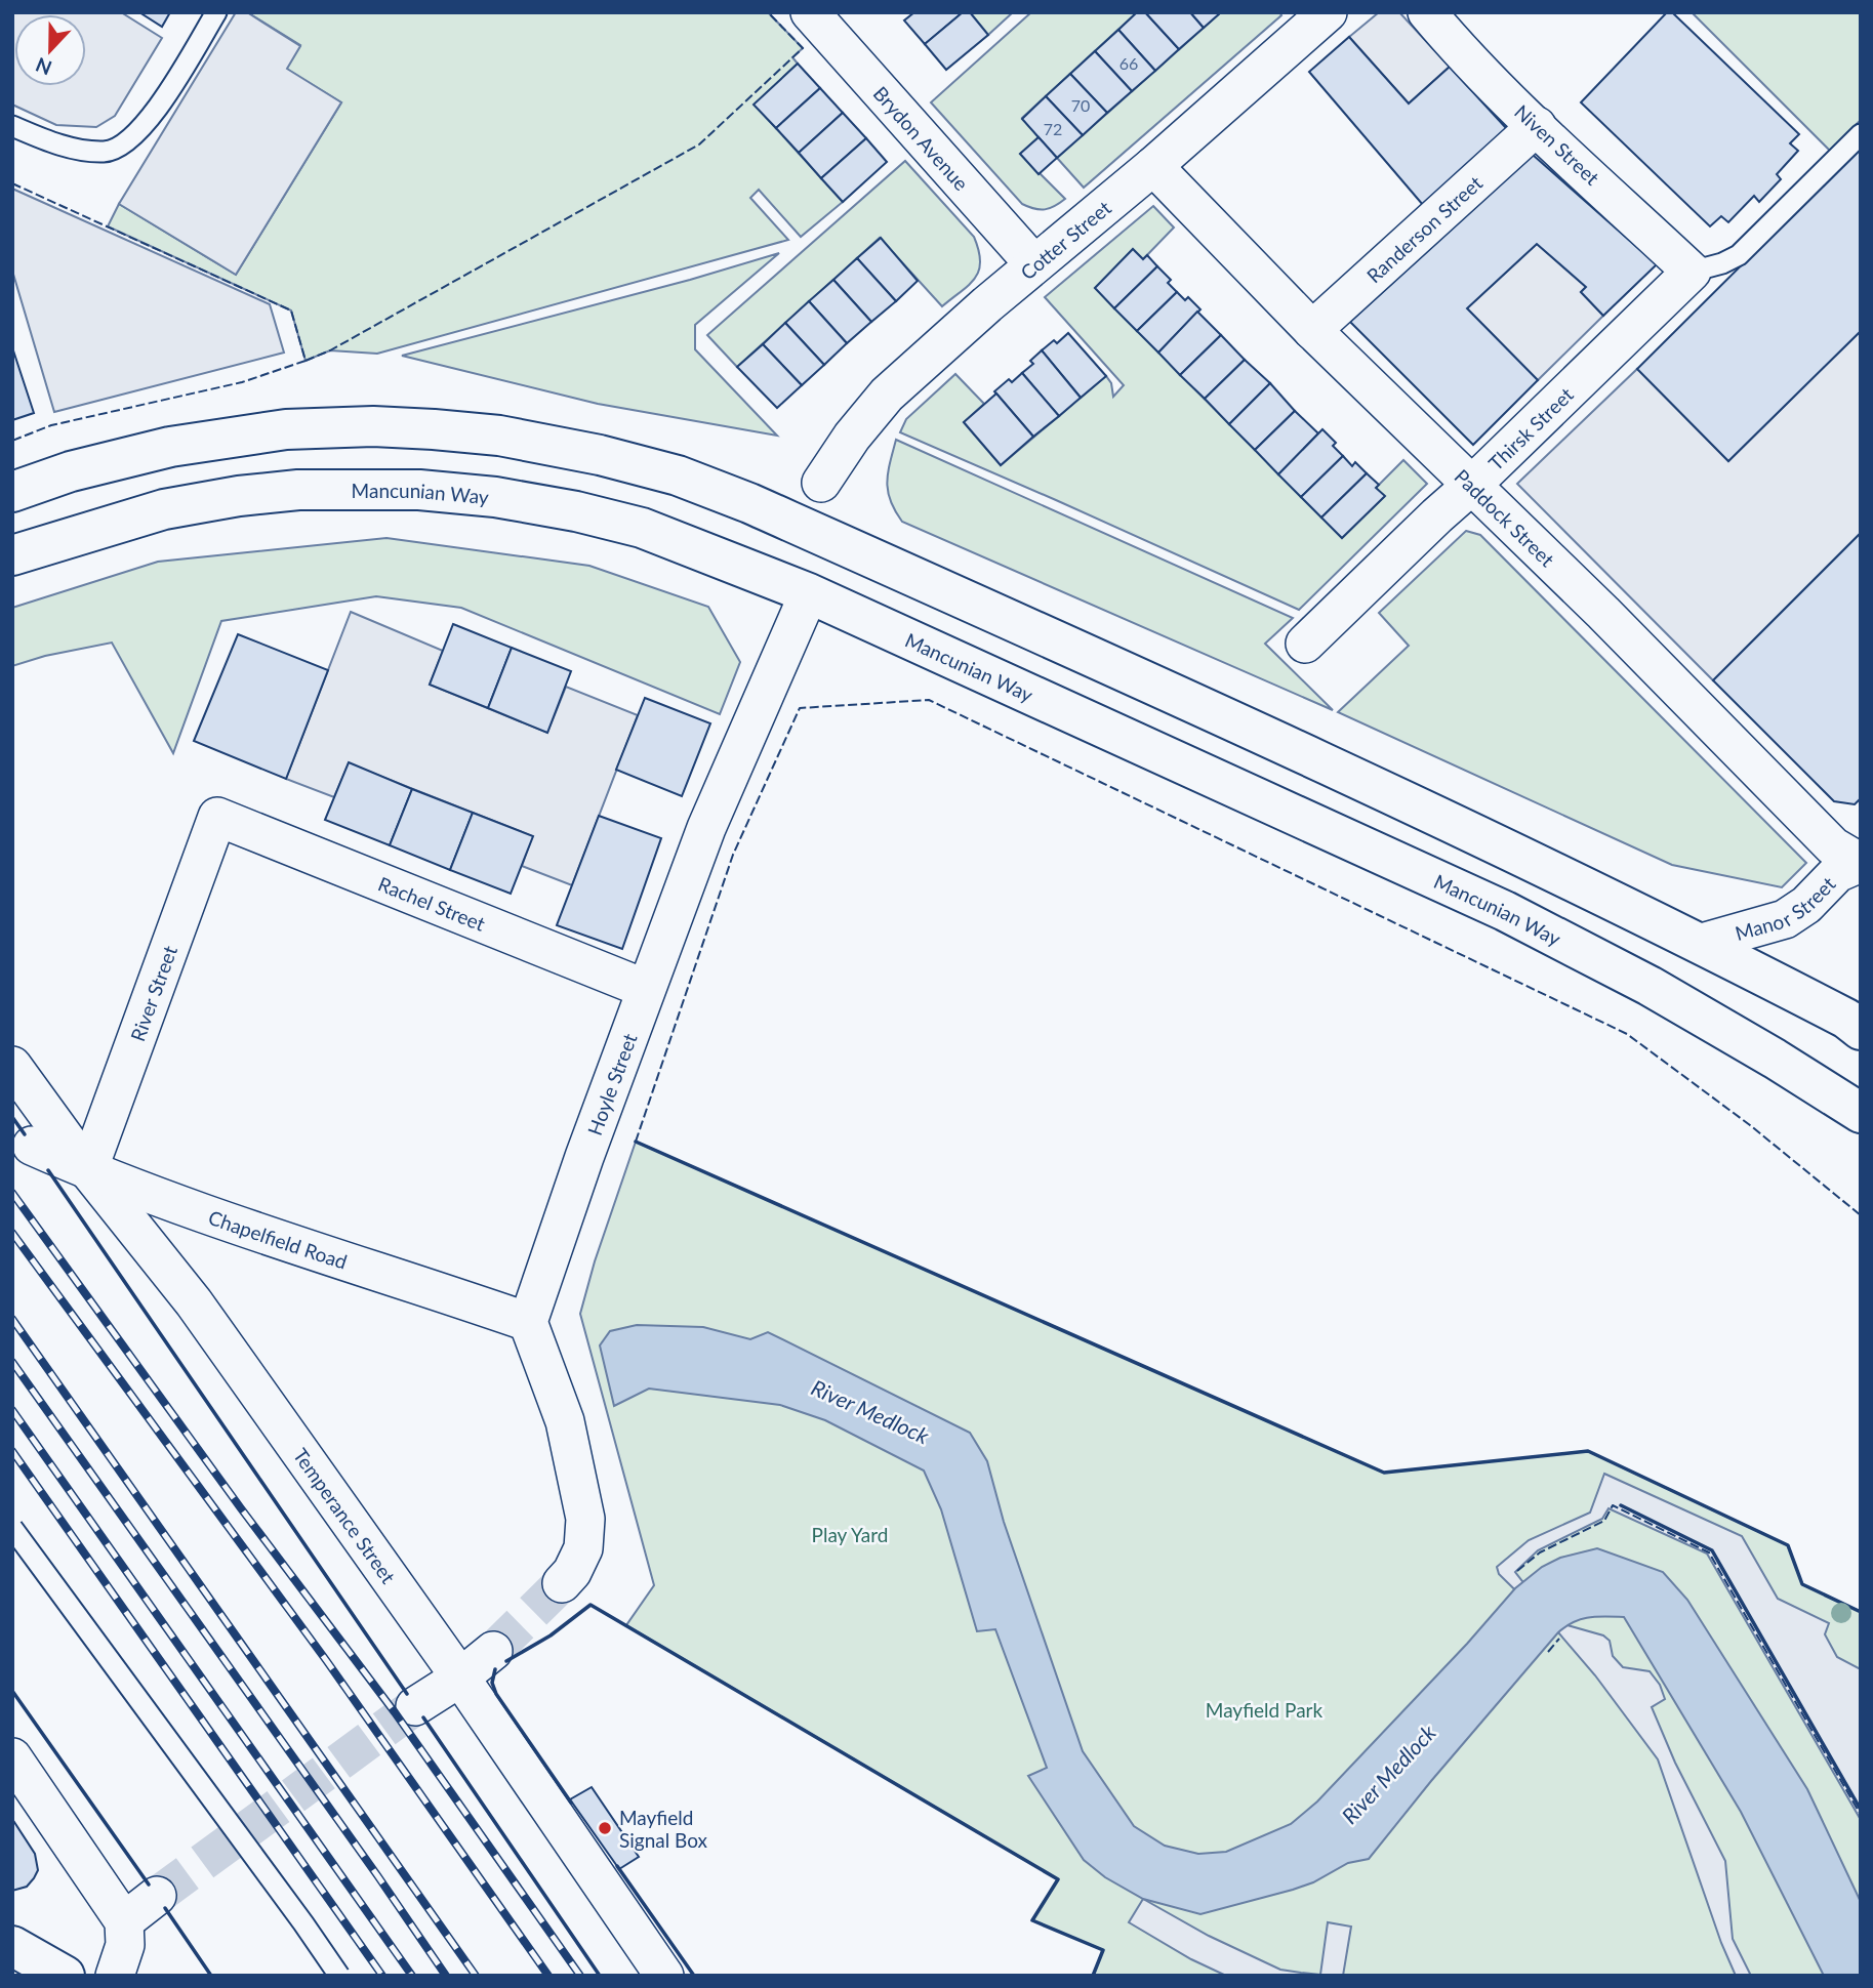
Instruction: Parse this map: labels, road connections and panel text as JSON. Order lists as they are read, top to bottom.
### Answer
{
  "streets": {
    "main road": ["Mancunian Way"],
    "street": [
      "Brydon Avenue",
      "Niven Street",
      "Randerson Street",
      "Cotter Street",
      "Thirsk Street",
      "Paddock Street",
      "Rachel Street",
      "Manor Street",
      "River Street",
      "Hoyle Street",
      "Chapelfield Road",
      "Temperance Street"
    ]
  },
  "crossings": [
    ["Brydon Avenue", "Cotter Street"],
    ["Niven Street", "Randerson Street"],
    ["Niven Street", "Thirsk Street"],
    ["Randerson Street", "Paddock Street"],
    ["Cotter Street", "Paddock Street"],
    ["Thirsk Street", "Paddock Street"],
    ["Mancunian Way", "Hoyle Street"],
    ["Paddock Street", "Manor Street"],
    ["Rachel Street", "River Street"],
    ["Rachel Street", "Hoyle Street"],
    ["River Street", "Chapelfield Road"],
    ["River Street", "Temperance Street"],
    ["Hoyle Street", "Chapelfield Road"],
    ["Chapelfield Road", "Temperance Street"]
  ],
  "water": ["River Medlock"],
  "parks": ["Play Yard", "Mayfield Park"],
  "places": ["Mayfield Signal Box"],
  "house_numbers": ["66", "70", "72"],
  "north": "bottom"
}
